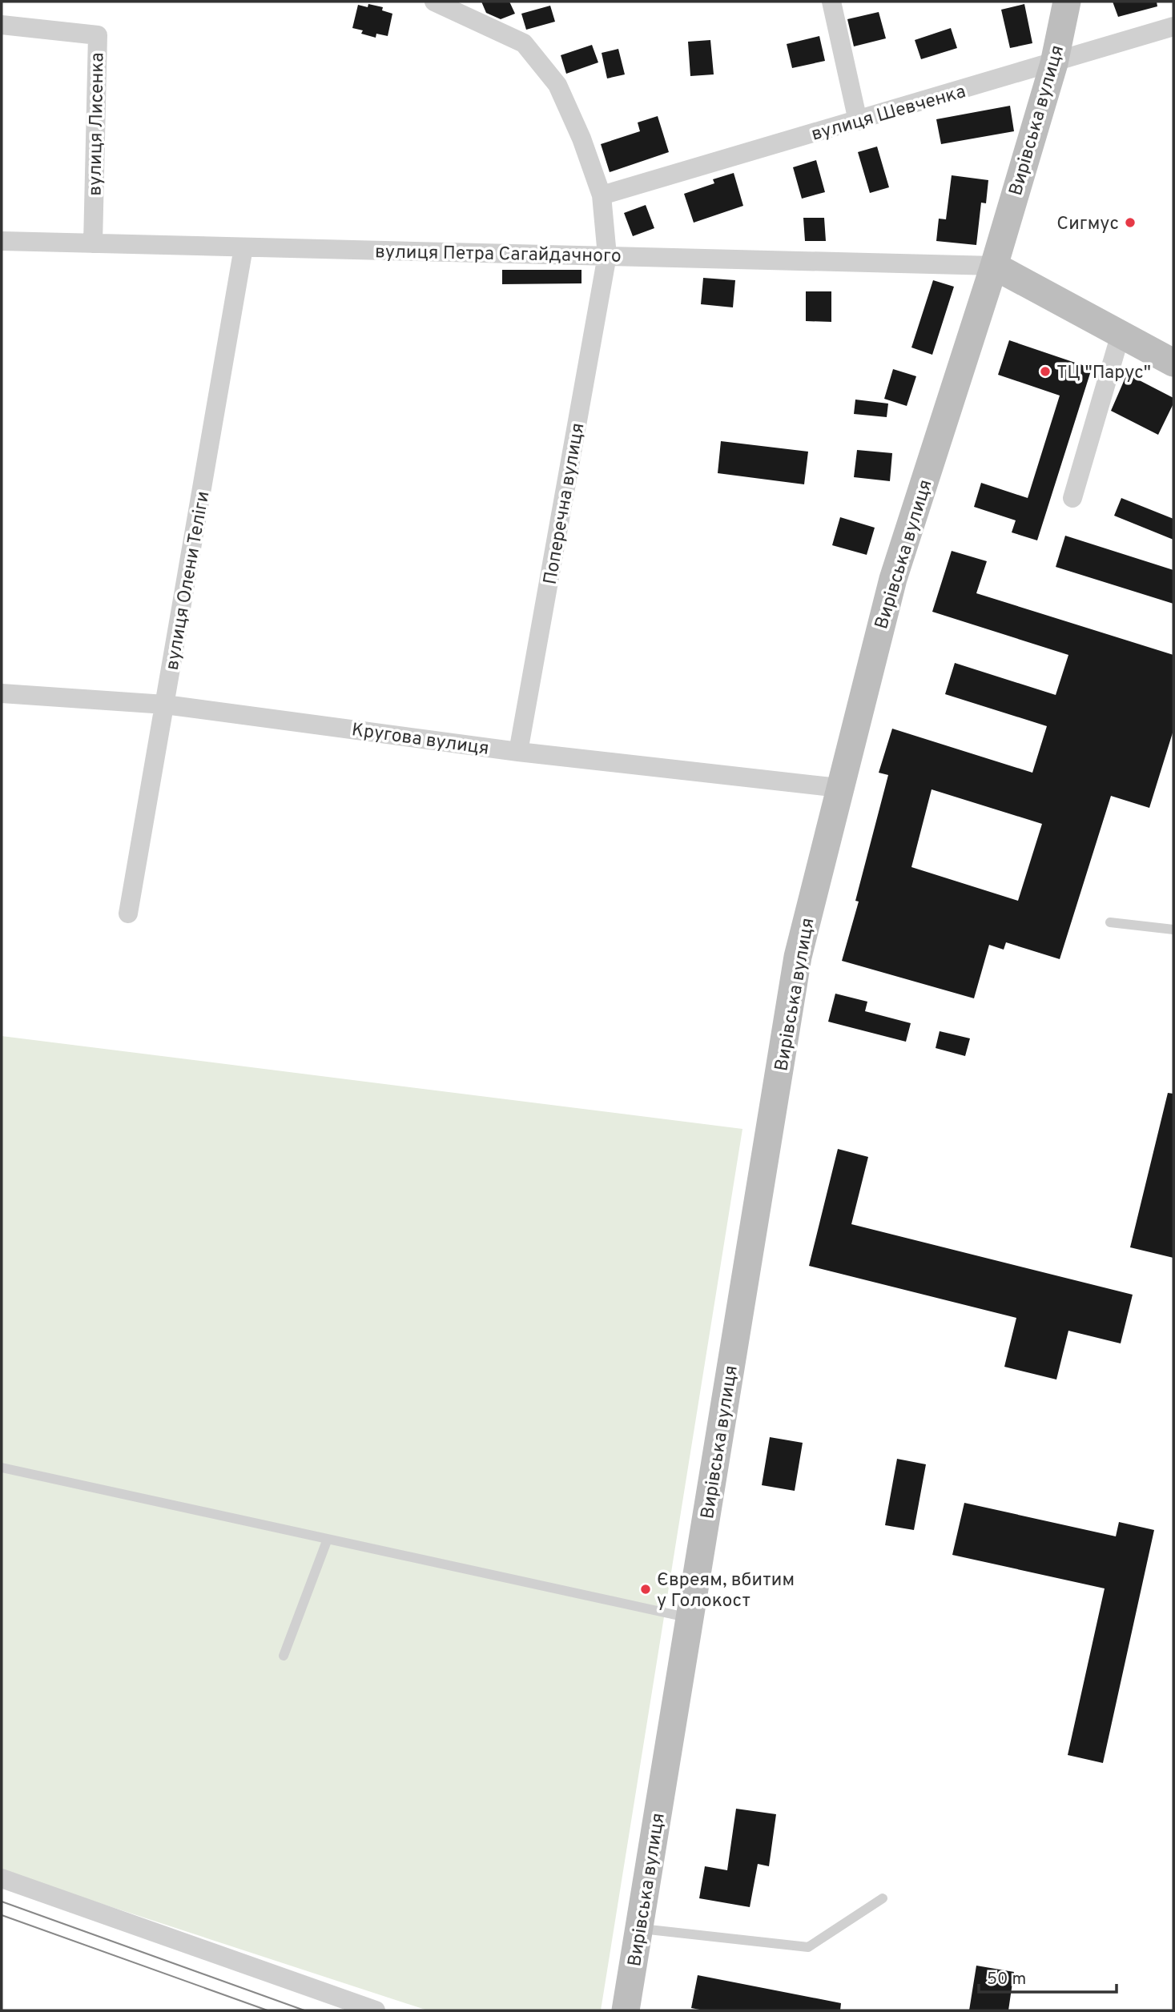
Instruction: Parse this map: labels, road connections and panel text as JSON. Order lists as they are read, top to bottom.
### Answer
{
  "streets": {
    "main road": ["Вирівська вулиця"],
    "street": [
      "вулиця Шевченка",
      "вулиця Лисенка",
      "вулиця Петра Сагайдачного",
      "Поперечна вулиця",
      "вулиця Олени Теліги",
      "Кругова вулиця"
    ]
  },
  "crossings": [
    ["вулиця Шевченка", "Вирівська вулиця"],
    ["вулиця Шевченка", "Поперечна вулиця"],
    ["Вирівська вулиця", "вулиця Петра Сагайдачного"],
    ["Вирівська вулиця", "Кругова вулиця"],
    ["вулиця Лисенка", "вулиця Петра Сагайдачного"],
    ["вулиця Петра Сагайдачного", "Поперечна вулиця"],
    ["вулиця Петра Сагайдачного", "вулиця Олени Теліги"],
    ["Поперечна вулиця", "Кругова вулиця"],
    ["вулиця Олени Теліги", "Кругова вулиця"]
  ],
  "places": ["Сигмус", "ТЦ \"Парус\"", "Євреям, вбитим у Голокост"],
  "scale_bar": "50 m"
}
